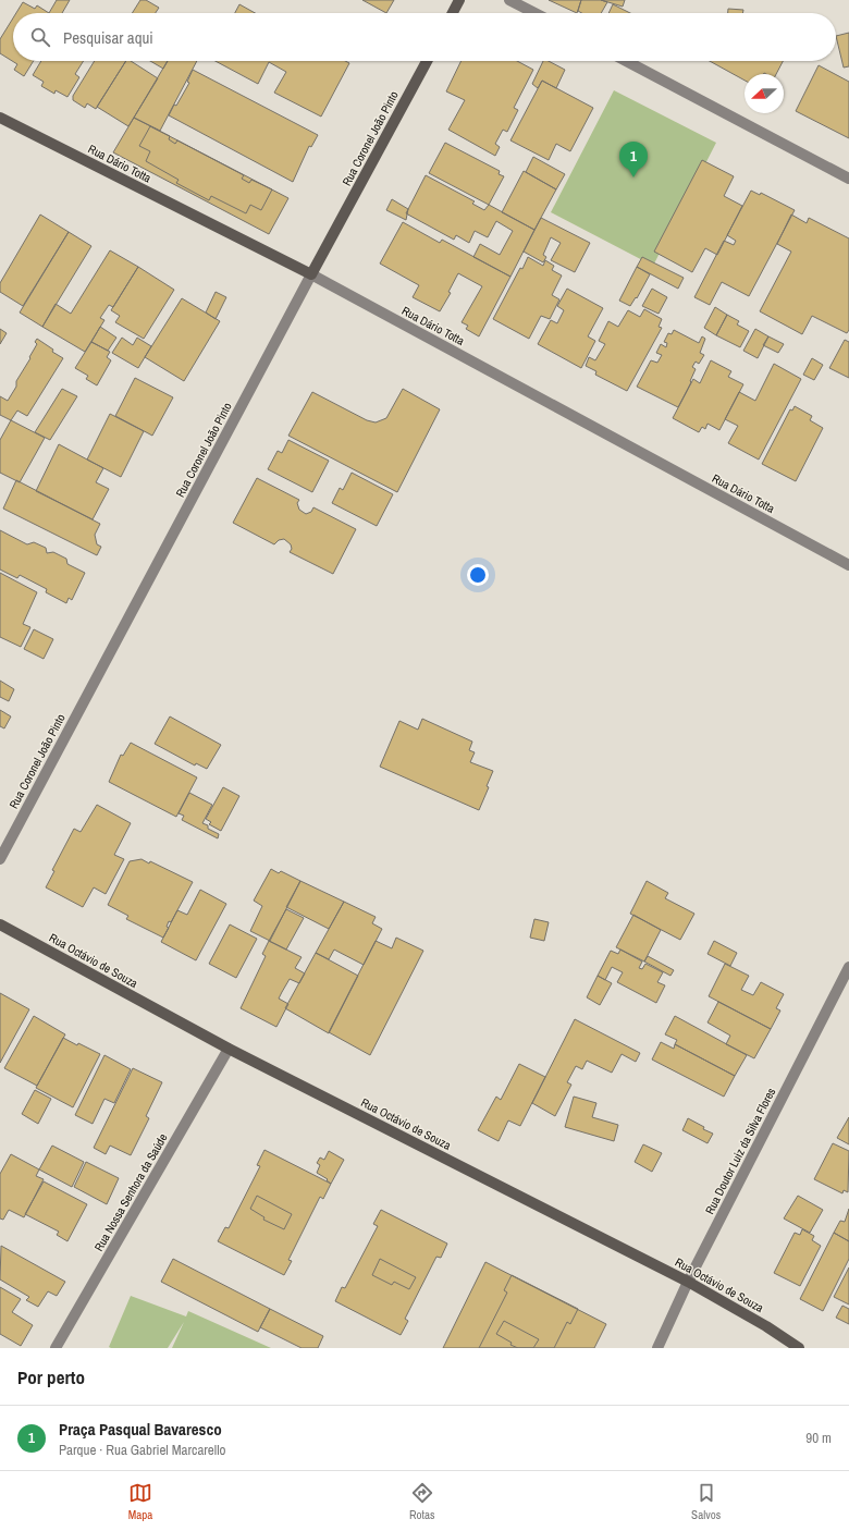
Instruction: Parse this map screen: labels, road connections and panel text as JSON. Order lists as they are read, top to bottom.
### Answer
{
  "streets": {
    "street": [
      "Rua Coronel João Pinto",
      "Rua Dário Totta",
      "Rua Octávio de Souza",
      "Rua Doutor Luiz da Silva Flores",
      "Rua Nossa Senhora da Saúde"
    ]
  },
  "crossings": [
    ["Rua Coronel João Pinto", "Rua Dário Totta"],
    ["Rua Octávio de Souza", "Rua Doutor Luiz da Silva Flores"],
    ["Rua Octávio de Souza", "Rua Nossa Senhora da Saúde"]
  ],
  "north": "left",
  "page": {
    "search": "Pesquisar aqui",
    "pins": "1",
    "heading": "Por perto",
    "list": [
      {
        "mark": "1",
        "name": "Praça Pasqual Bavaresco",
        "note": "Parque · Rua Gabriel Marcarello",
        "value": "90 m"
      }
    ],
    "nav": ["Mapa", "Rotas", "Salvos"]
  }
}
